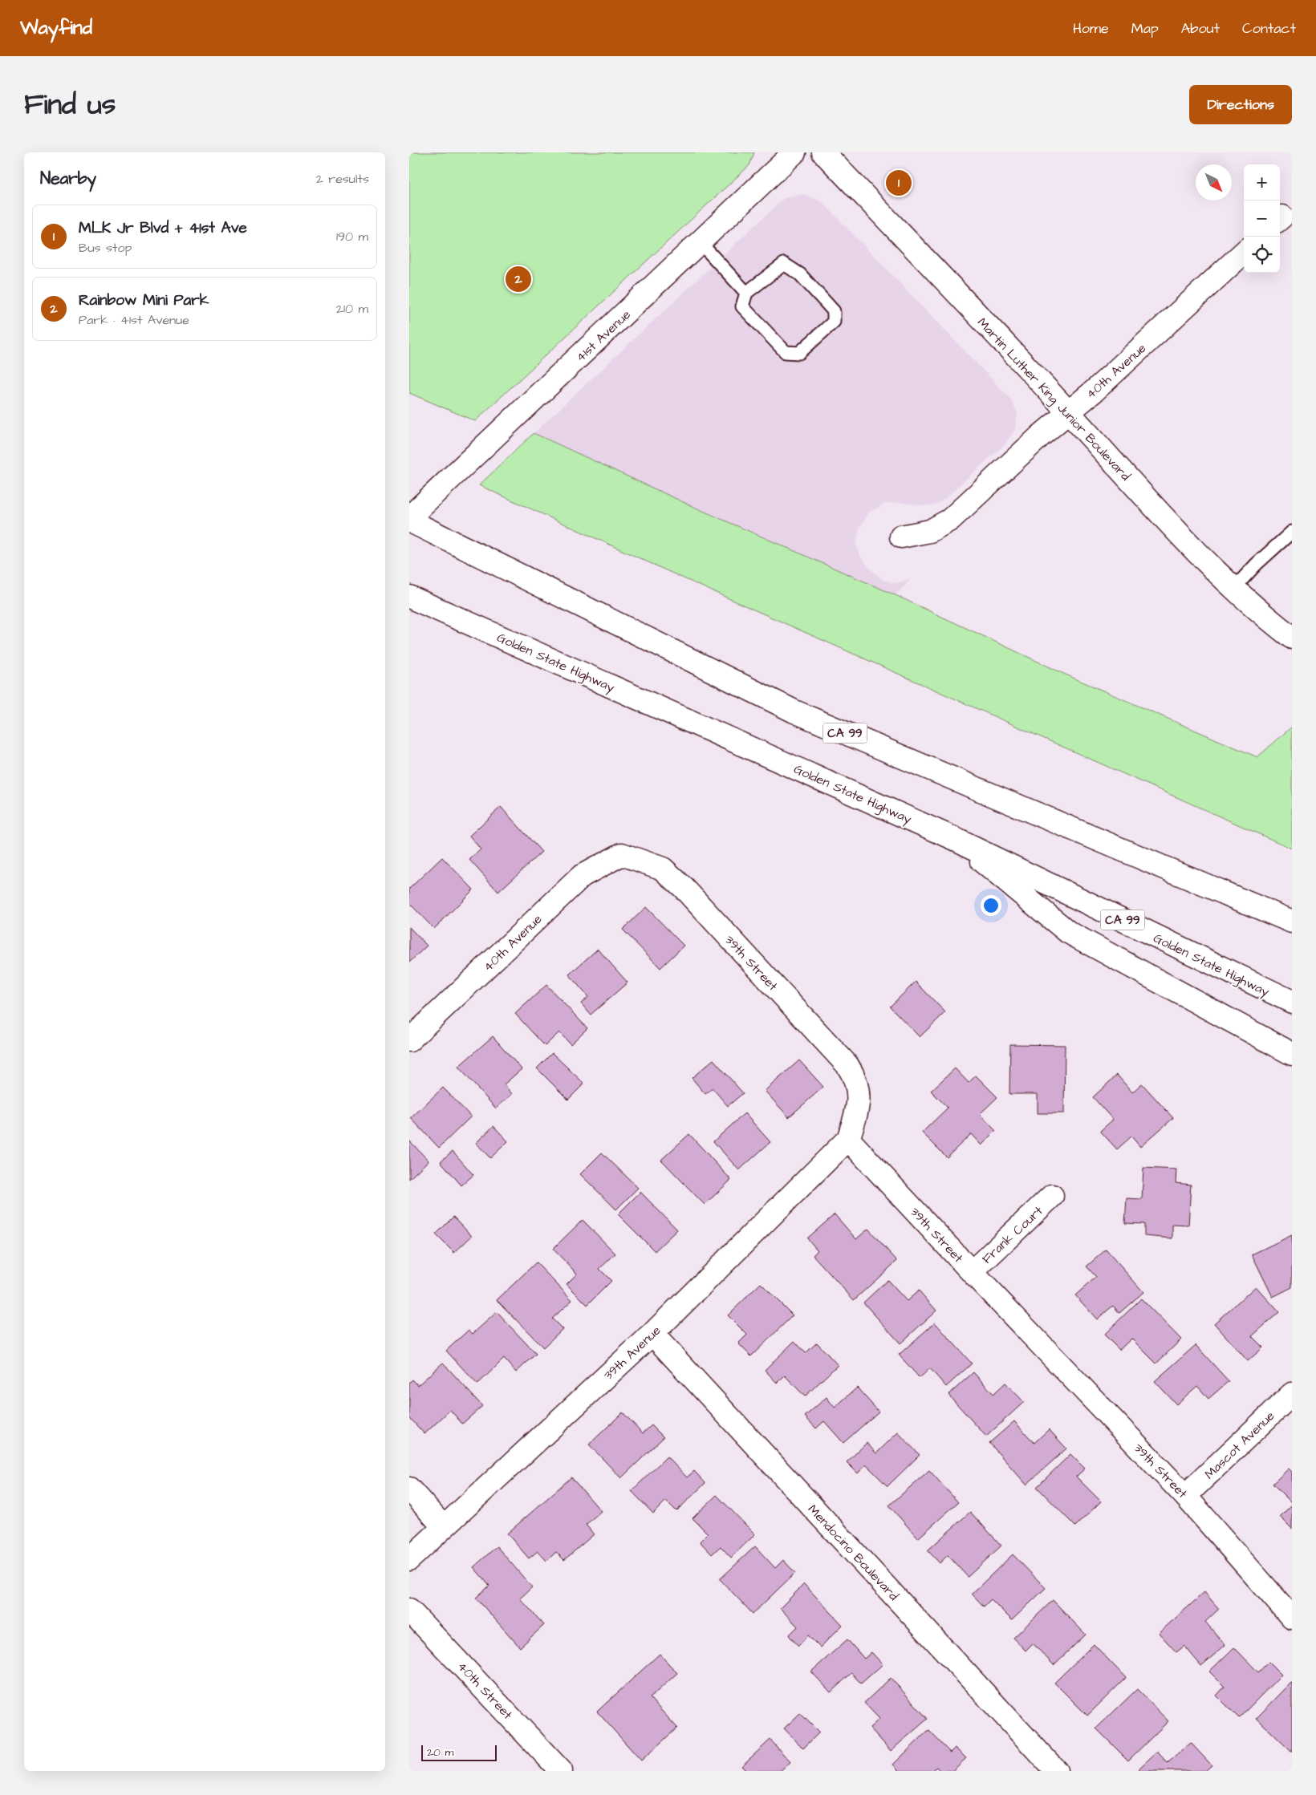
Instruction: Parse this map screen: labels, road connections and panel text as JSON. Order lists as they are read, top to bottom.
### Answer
{
  "streets": {
    "main road": [
      "41st Avenue",
      "40th Avenue",
      "Martin Luther King Junior Boulevard",
      "Golden State Highway",
      "CA 99",
      "39th Street",
      "Frank Court",
      "39th Avenue",
      "Mascot Avenue",
      "Mendocino Boulevard",
      "40th Street"
    ]
  },
  "crossings": [
    ["41st Avenue", "CA 99"],
    ["40th Avenue", "Martin Luther King Junior Boulevard"],
    ["40th Avenue", "39th Street"],
    ["39th Street", "Frank Court"],
    ["39th Street", "39th Avenue"],
    ["39th Street", "Mascot Avenue"],
    ["39th Avenue", "Mendocino Boulevard"]
  ],
  "scale_bar": "20 m",
  "north": "bottom right",
  "page": {
    "header": "Wayfind",
    "nav": [
      "Home",
      "Map",
      "About",
      "Contact"
    ],
    "title": "Find us",
    "buttons": "Directions",
    "heading": ["Nearby", "2 results"],
    "map_buttons": ["+", "−"],
    "pins": ["1", "2"],
    "list": [
      {
        "mark": "1",
        "name": "MLK Jr Blvd + 41st Ave",
        "note": "Bus stop",
        "value": "190 m"
      },
      {
        "mark": "2",
        "name": "Rainbow Mini Park",
        "note": "Park · 41st Avenue",
        "value": "210 m"
      }
    ],
    "scale": "20 m"
  }
}
